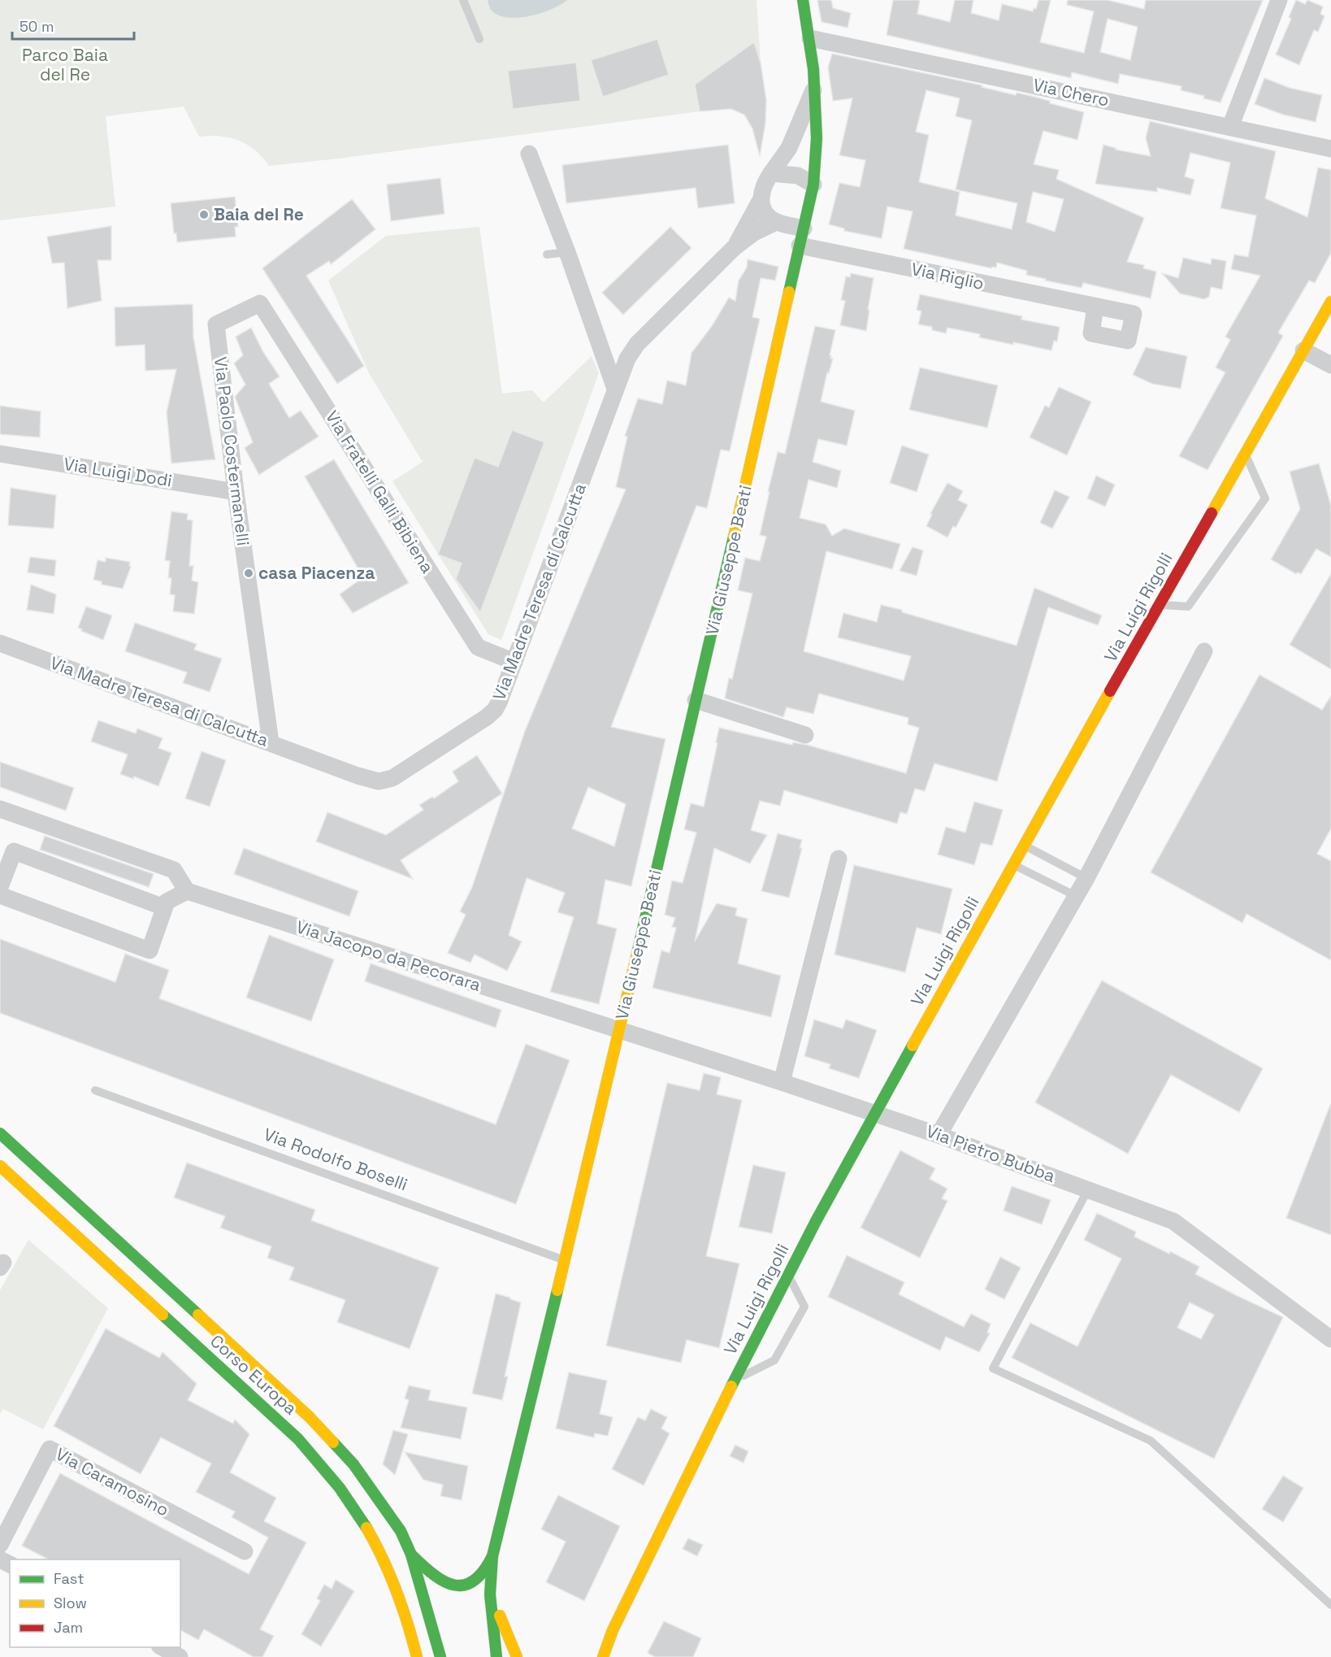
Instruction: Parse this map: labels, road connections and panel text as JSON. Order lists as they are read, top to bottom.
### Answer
{
  "streets": {
    "main road": ["Via Giuseppe Beati", "Via Luigi Rigolli", "Corso Europa"],
    "street": [
      "Via Chero",
      "Via Riglio",
      "Via Paolo Costermanelli",
      "Via Luigi Dodi",
      "Via Fratelli Galli Bibiena",
      "Via Madre Teresa di Calcutta",
      "Via Jacopo da Pecorara",
      "Via Pietro Bubba",
      "Via Caramosino"
    ],
    "lane": ["Via Rodolfo Boselli"]
  },
  "crossings": [
    ["Via Chero", "Via Giuseppe Beati"],
    ["Via Riglio", "Via Giuseppe Beati"],
    ["Via Paolo Costermanelli", "Via Luigi Dodi"],
    ["Via Paolo Costermanelli", "Via Fratelli Galli Bibiena"],
    ["Via Paolo Costermanelli", "Via Madre Teresa di Calcutta"],
    ["Via Fratelli Galli Bibiena", "Via Madre Teresa di Calcutta"],
    ["Via Giuseppe Beati", "Via Madre Teresa di Calcutta"],
    ["Via Giuseppe Beati", "Via Jacopo da Pecorara"],
    ["Via Giuseppe Beati", "Via Pietro Bubba"],
    ["Via Luigi Rigolli", "Via Pietro Bubba"],
    ["Via Jacopo da Pecorara", "Via Pietro Bubba"]
  ],
  "parks": ["Parco Baia del Re"],
  "places": ["Baia del Re", "casa Piacenza"],
  "legend": ["Fast", "Slow", "Jam"],
  "scale_bar": "50 m"
}
